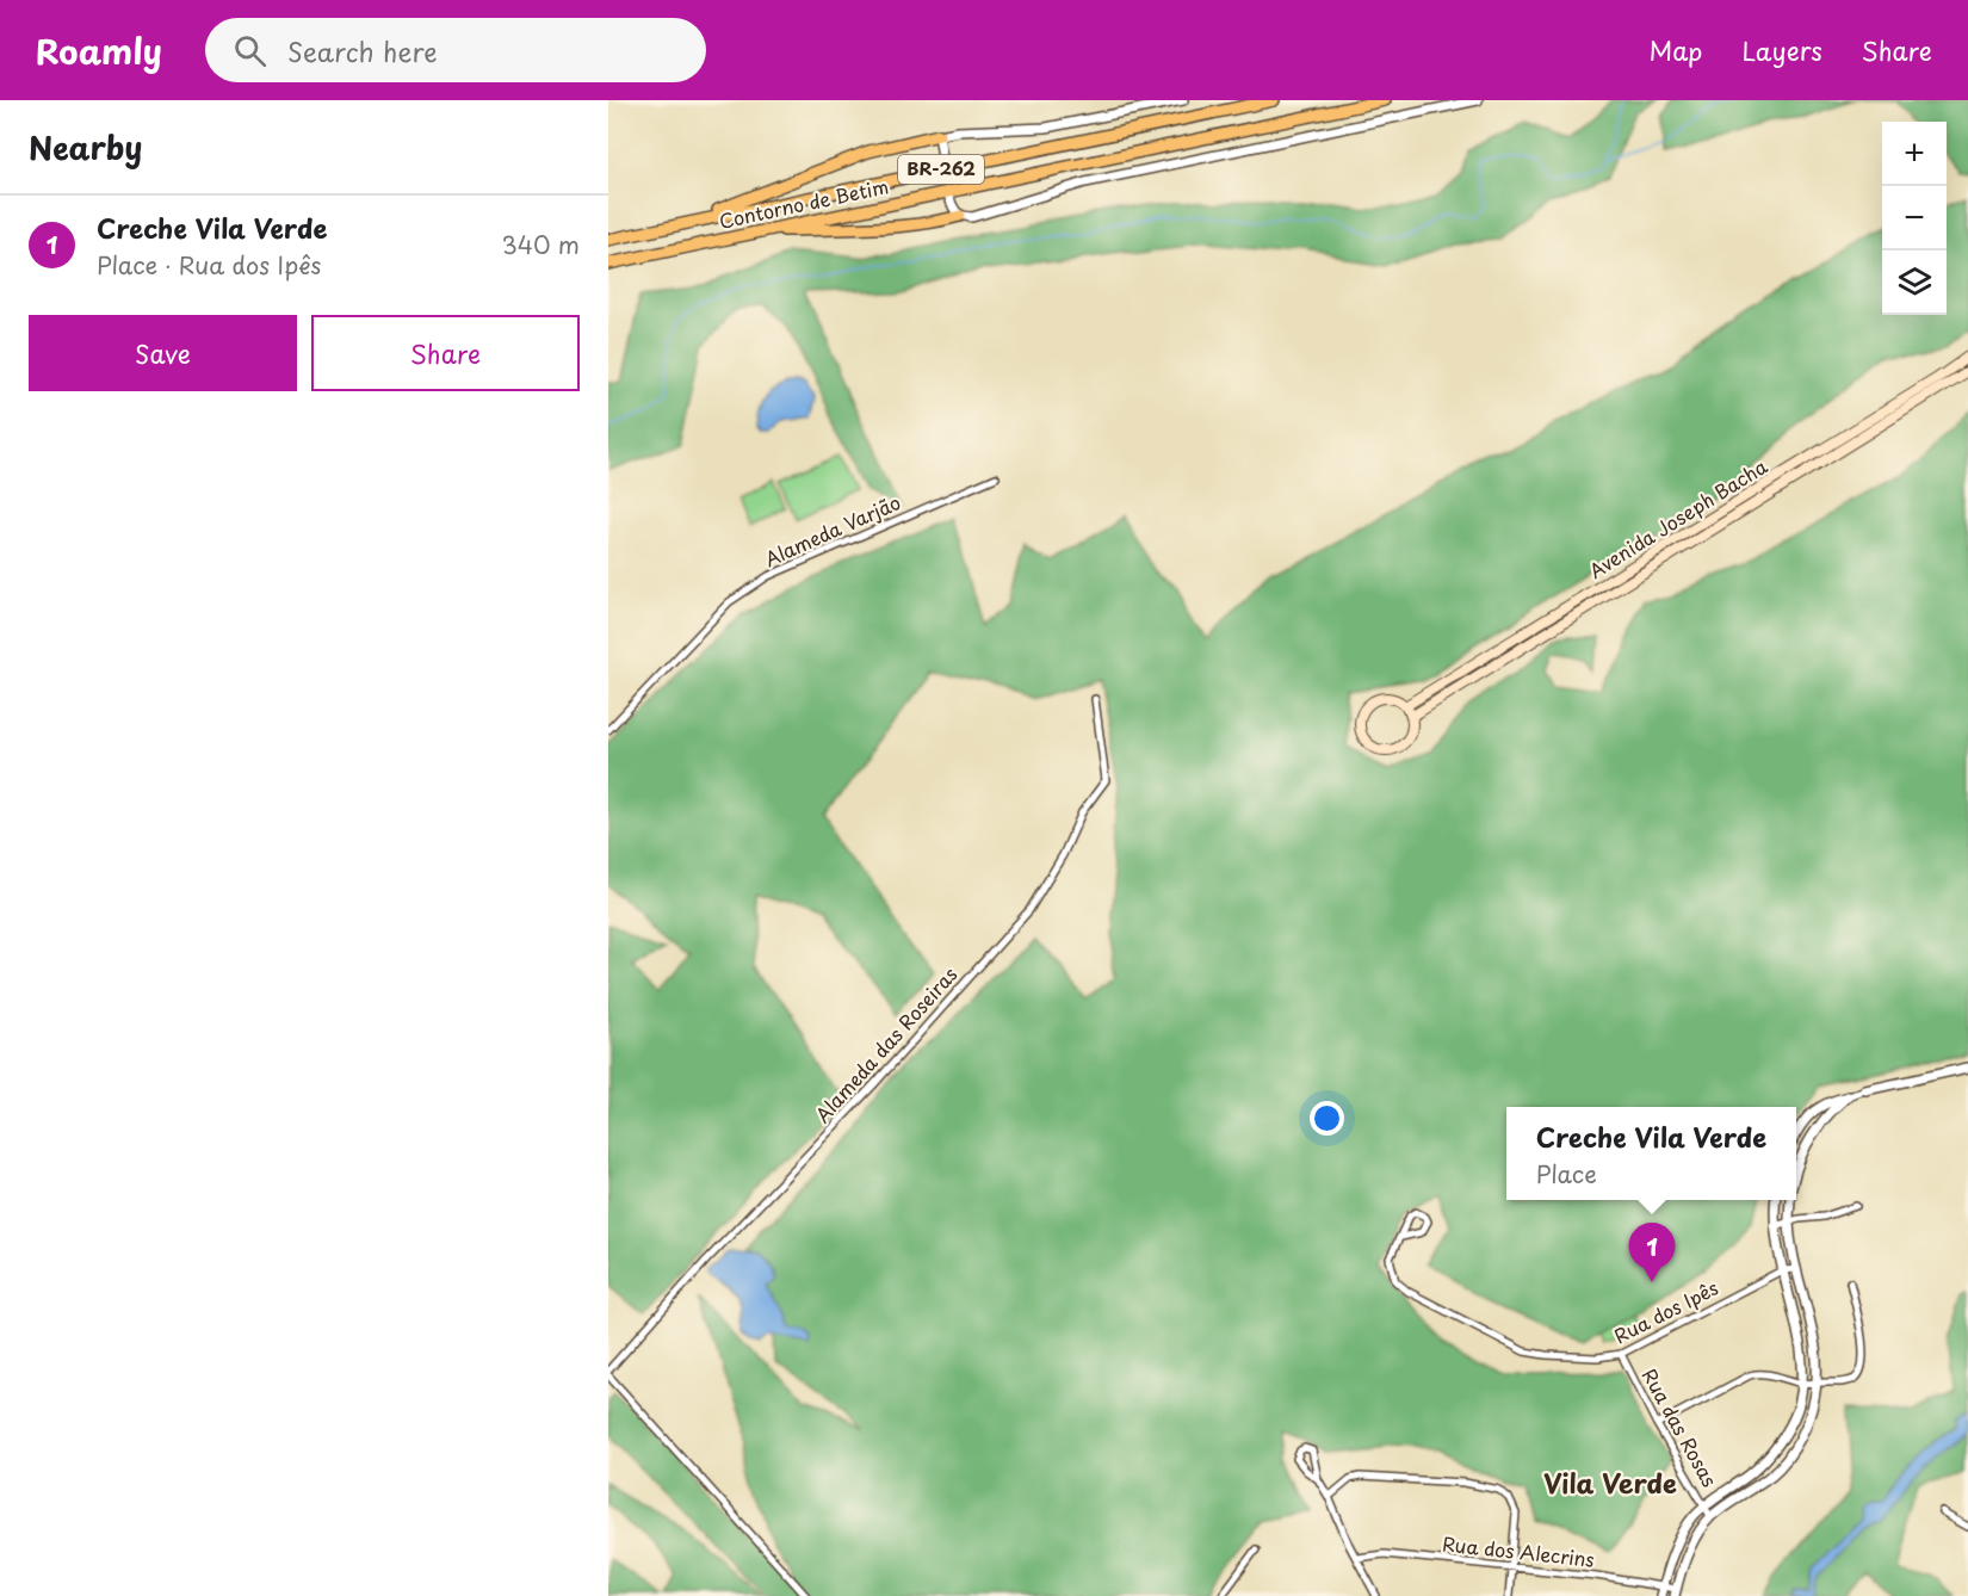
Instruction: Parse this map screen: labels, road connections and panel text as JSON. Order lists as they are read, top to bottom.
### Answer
{
  "streets": {
    "highway": ["BR-262", "Contorno de Betim"],
    "main road": ["Avenida Joseph Bacha"],
    "street": [
      "Alameda Varjão",
      "Alameda das Roseiras",
      "Rua dos Ipês",
      "Rua das Rosas",
      "Rua dos Alecrins"
    ]
  },
  "crossings": [
    ["Rua dos Ipês", "Rua das Rosas"]
  ],
  "districts": ["Vila Verde"],
  "page": {
    "header": "Roamly",
    "search": "Search here",
    "nav": ["Map", "Layers", "Share"],
    "heading": "Nearby",
    "map_buttons": ["+", "−"],
    "list": [
      {
        "mark": "1",
        "name": "Creche Vila Verde",
        "note": "Place · Rua dos Ipês",
        "value": "340 m"
      }
    ],
    "buttons": ["Save", "Share"],
    "popup": ["Creche Vila Verde", "Place"],
    "pins": "1"
  }
}
